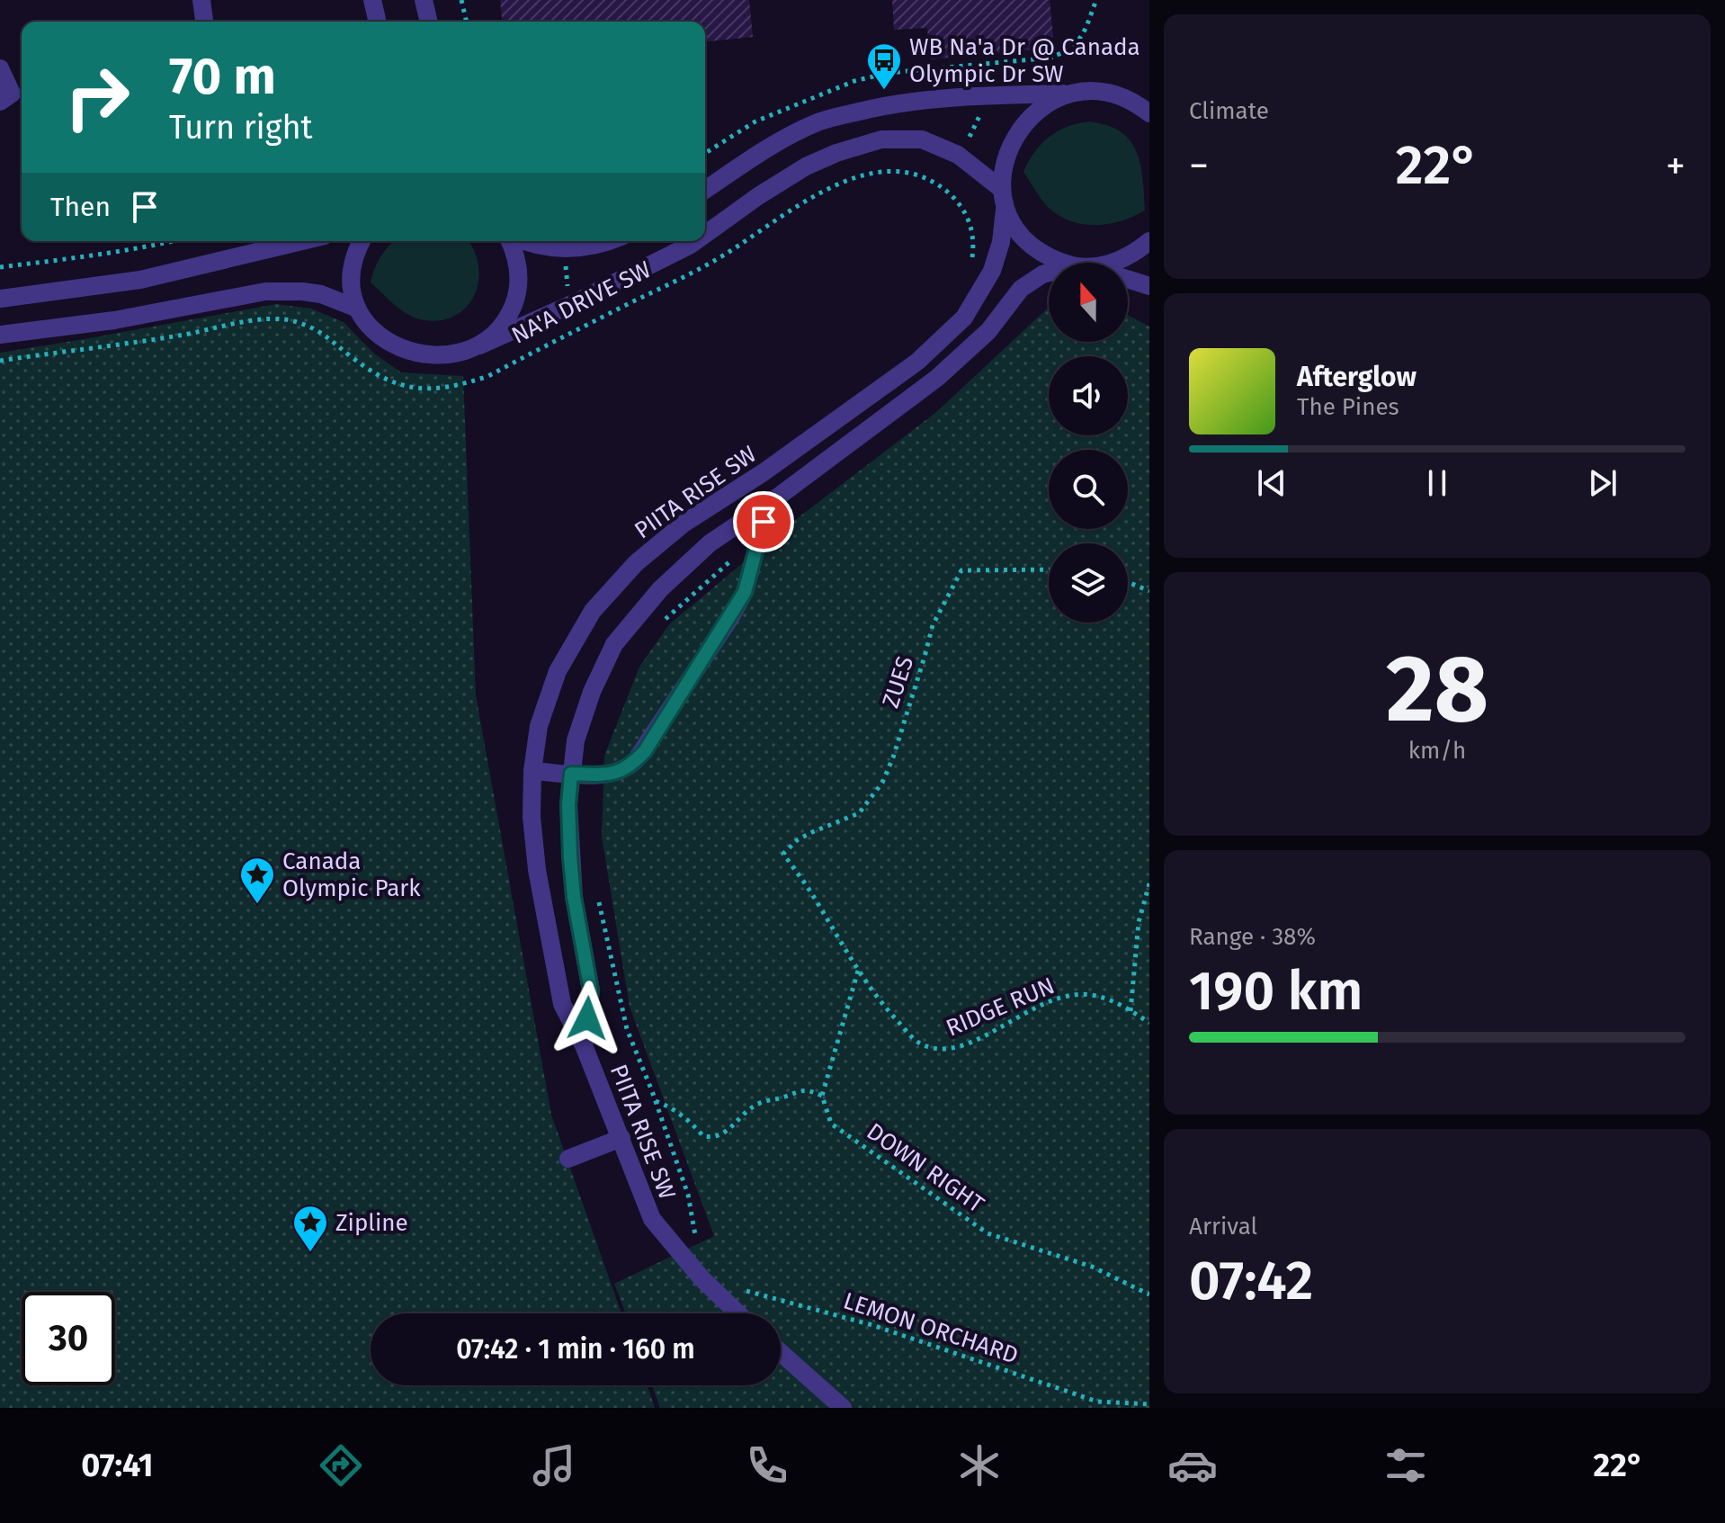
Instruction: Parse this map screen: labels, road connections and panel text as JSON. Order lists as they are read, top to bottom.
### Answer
{
  "streets": {
    "street": ["NA'A DRIVE SW", "PIITA RISE SW"],
    "path": [
      "ZUES",
      "RIDGE RUN",
      "DOWN RIGHT",
      "LEMON ORCHARD"
    ]
  },
  "crossings": [
    ["ZUES", "RIDGE RUN"]
  ],
  "places": {
    "bus stop": ["WB Na'a Dr @ Canada Olympic Dr SW"],
    "place": ["Canada Olympic Park", "Zipline"]
  },
  "north": "top",
  "page": {
    "tile": [
      "Climate",
      ["28", "km/h"],
      ["Range · 38%", "190 km"],
      ["Arrival", "07:42"]
    ],
    "turn": ["70 m", "Turn right"],
    "heat": ["−", "22°", "+"],
    "then": "Then",
    "song": ["Afterglow", "The Pines"],
    "limit": "30",
    "trip": "07:42 · 1 min · 160 m",
    "tabs": ["07:41", "22°"]
  }
}
